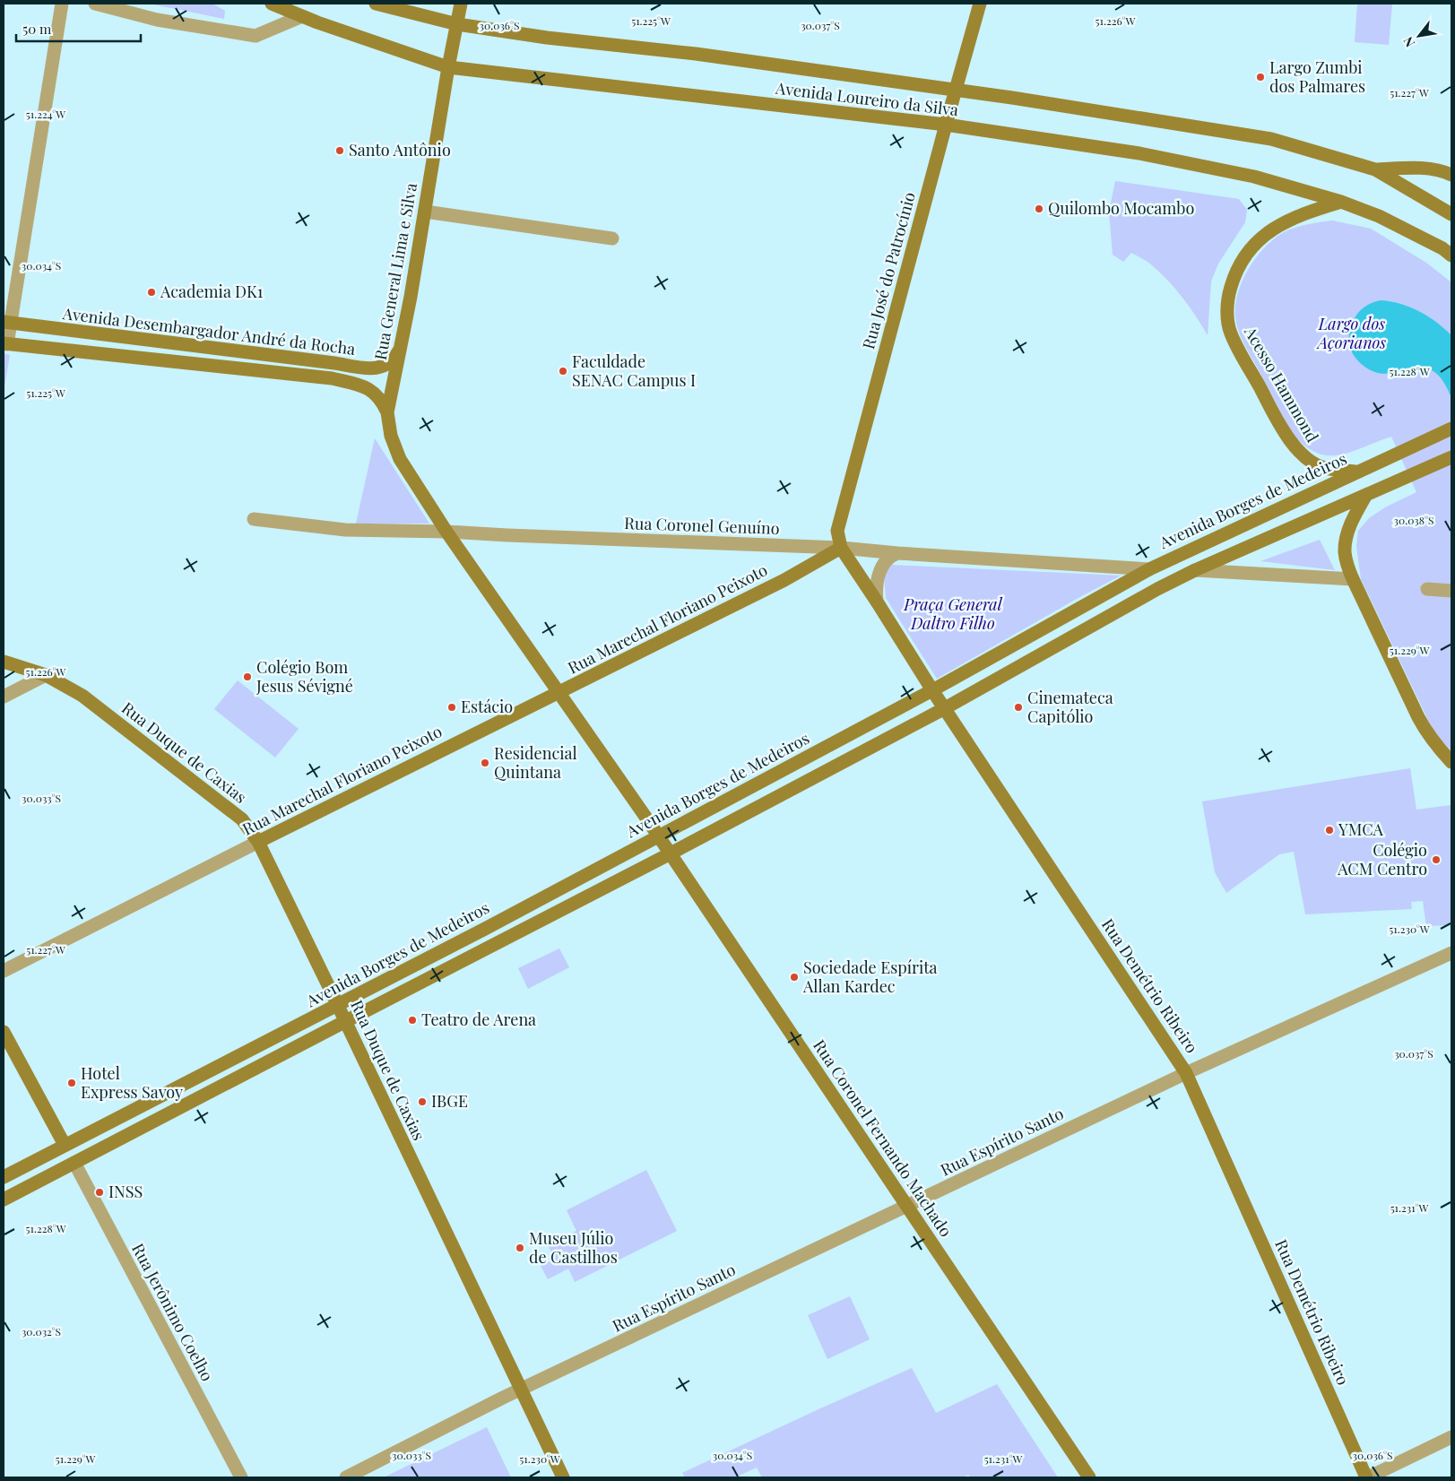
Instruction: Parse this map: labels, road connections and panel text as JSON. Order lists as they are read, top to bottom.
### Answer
{
  "streets": {
    "main road": [
      "Avenida Loureiro da Silva",
      "Rua José do Patrocínio",
      "Rua General Lima e Silva",
      "Avenida Desembargador André da Rocha",
      "Acesso Hammond",
      "Avenida Borges de Medeiros",
      "Rua Marechal Floriano Peixoto",
      "Rua Duque de Caxias",
      "Rua Demétrio Ribeiro",
      "Rua Coronel Fernando Machado"
    ],
    "street": ["Rua Coronel Genuíno", "Rua Espírito Santo", "Rua Jerônimo Coelho"]
  },
  "crossings": [
    ["Avenida Loureiro da Silva", "Rua José do Patrocínio"],
    ["Avenida Loureiro da Silva", "Rua General Lima e Silva"],
    ["Avenida Loureiro da Silva", "Acesso Hammond"],
    ["Rua José do Patrocínio", "Rua Coronel Genuíno"],
    ["Rua José do Patrocínio", "Rua Marechal Floriano Peixoto"],
    ["Rua José do Patrocínio", "Rua Demétrio Ribeiro"],
    ["Rua General Lima e Silva", "Avenida Desembargador André da Rocha"],
    ["Rua General Lima e Silva", "Rua Coronel Genuíno"],
    ["Rua General Lima e Silva", "Rua Coronel Fernando Machado"],
    ["Acesso Hammond", "Avenida Borges de Medeiros"],
    ["Avenida Borges de Medeiros", "Rua Coronel Genuíno"],
    ["Avenida Borges de Medeiros", "Rua Demétrio Ribeiro"],
    ["Avenida Borges de Medeiros", "Rua Coronel Fernando Machado"],
    ["Rua Coronel Genuíno", "Rua Marechal Floriano Peixoto"],
    ["Rua Coronel Genuíno", "Rua Demétrio Ribeiro"],
    ["Rua Coronel Genuíno", "Rua Coronel Fernando Machado"],
    ["Rua Marechal Floriano Peixoto", "Rua Duque de Caxias"],
    ["Rua Marechal Floriano Peixoto", "Rua Demétrio Ribeiro"],
    ["Rua Marechal Floriano Peixoto", "Rua Coronel Fernando Machado"],
    ["Rua Duque de Caxias", "Rua Espírito Santo"],
    ["Rua Demétrio Ribeiro", "Rua Espírito Santo"],
    ["Rua Coronel Fernando Machado", "Rua Espírito Santo"]
  ],
  "parks": ["Largo dos Açorianos", "Praça General Daltro Filho"],
  "places": [
    "Largo Zumbi dos Palmares",
    "Santo Antônio",
    "Quilombo Mocambo",
    "Academia DK1",
    "Faculdade SENAC Campus I",
    "Colégio Bom Jesus Sévigné",
    "Estácio",
    "Cinemateca Capitólio",
    "Residencial Quintana",
    "YMCA",
    "Colégio ACM Centro",
    "Sociedade Espírita Allan Kardec",
    "Teatro de Arena",
    "Hotel Express Savoy",
    "IBGE",
    "INSS",
    "Museu Júlio de Castilhos"
  ],
  "scale_bar": "50 m",
  "north": "bottom left",
  "coordinates": [
    "51.225°W",
    "51.226°W",
    "30.036°S",
    "30.037°S",
    "51.227°W",
    "51.224°W",
    "30.034°S",
    "51.228°W",
    "30.038°S",
    "51.229°W",
    "30.033°S",
    "51.230°W",
    "51.231°W",
    "30.032°S"
  ]
}
